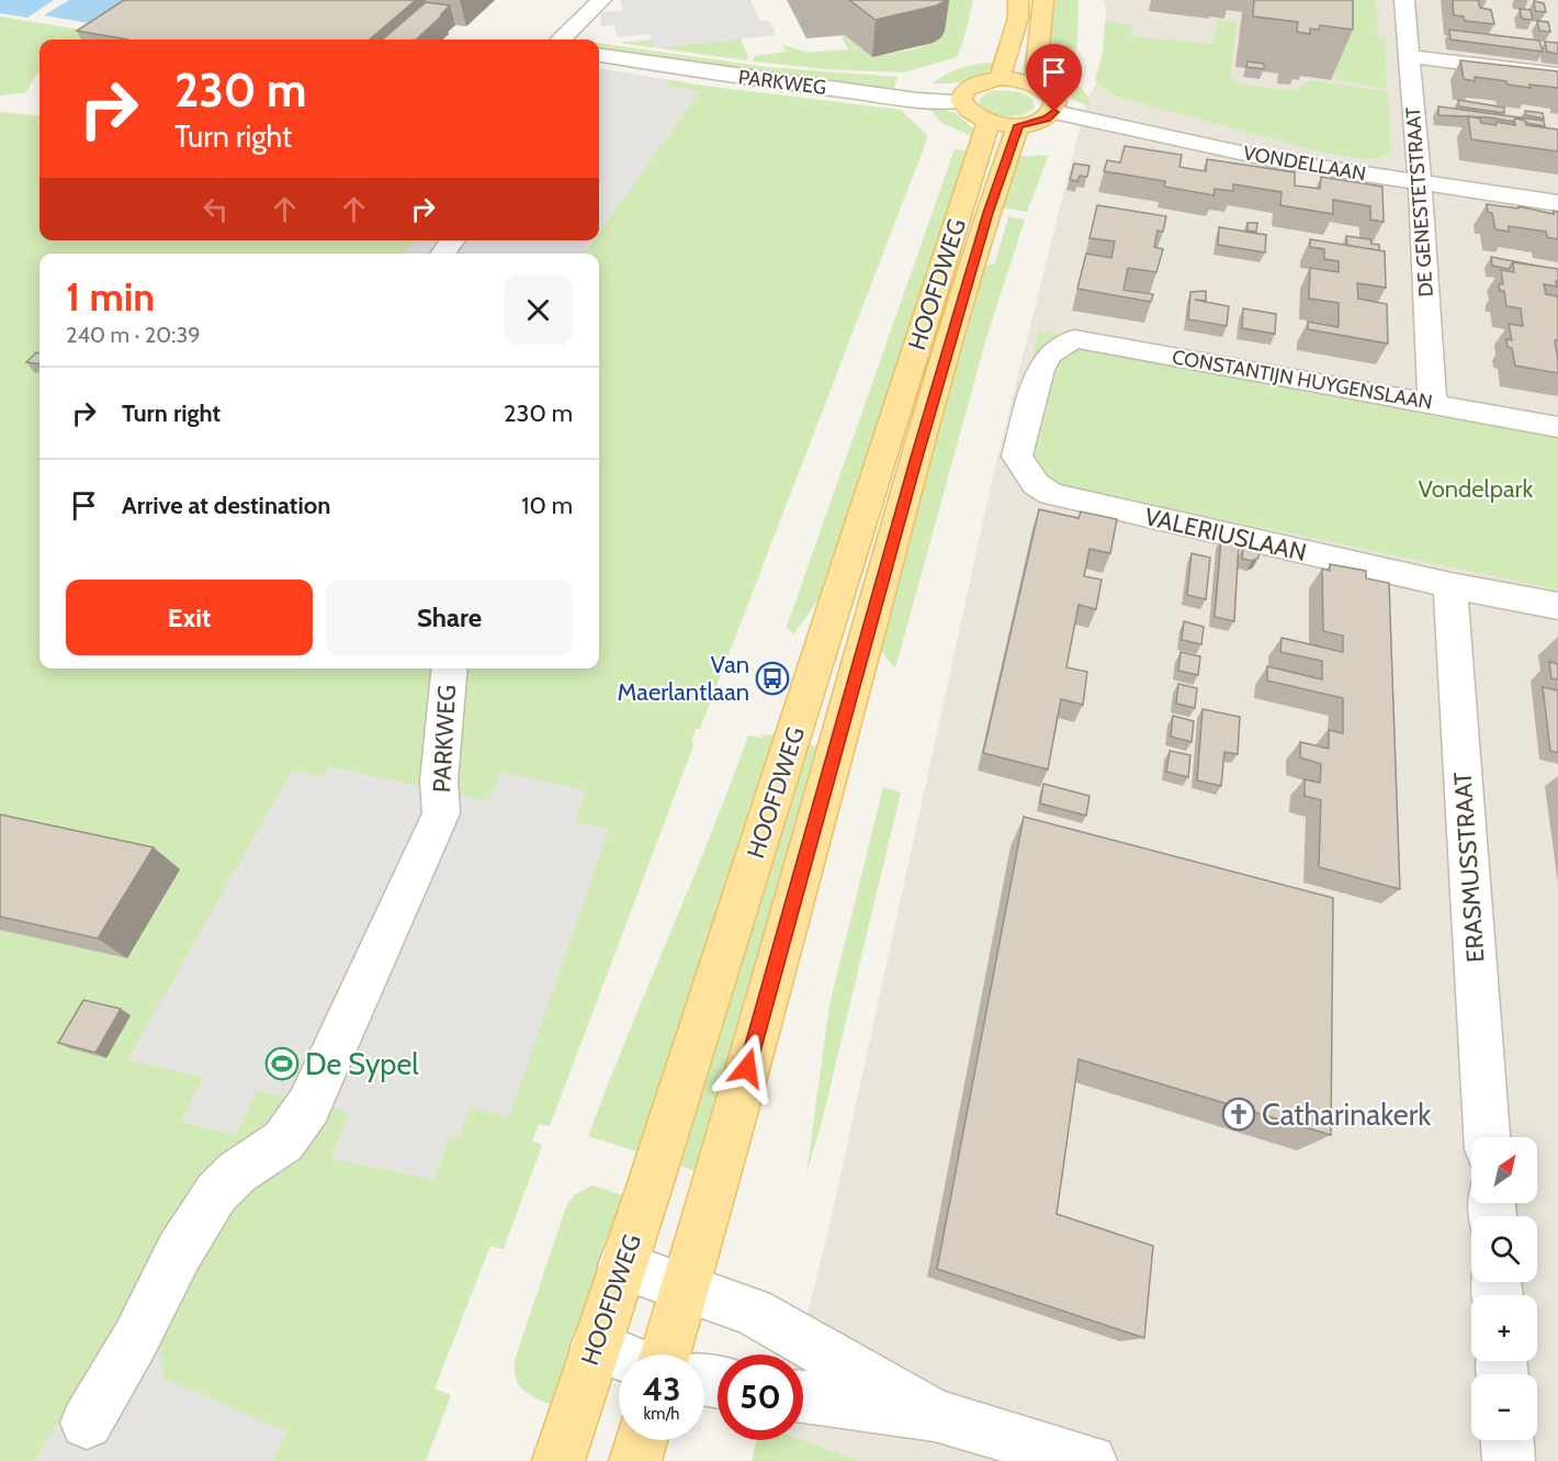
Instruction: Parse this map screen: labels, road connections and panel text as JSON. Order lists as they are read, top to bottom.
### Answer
{
  "streets": {
    "main road": ["HOOFDWEG"],
    "street": [
      "PARKWEG",
      "VONDELLAAN",
      "DE GENESTETSTRAAT",
      "CONSTANTIJN HUYGENSLAAN",
      "VALERIUSLAAN",
      "ERASMUSSTRAAT"
    ]
  },
  "crossings": [
    ["PARKWEG", "HOOFDWEG"],
    ["VONDELLAAN", "DE GENESTETSTRAAT"],
    ["DE GENESTETSTRAAT", "CONSTANTIJN HUYGENSLAAN"],
    ["CONSTANTIJN HUYGENSLAAN", "VALERIUSLAAN"],
    ["VALERIUSLAAN", "ERASMUSSTRAAT"]
  ],
  "parks": ["Vondelpark"],
  "places": {
    "bus stop": ["Van Maerlantlaan"],
    "sports": ["De Sypel"],
    "church": ["Catharinakerk"]
  },
  "north": "top right",
  "page": {
    "turn": ["230 m", "Turn right"],
    "heading": ["1 min", "240 m · 20:39"],
    "list": [
      {
        "name": "Turn right",
        "value": "230 m"
      },
      {
        "name": "Arrive at destination",
        "value": "10 m"
      }
    ],
    "buttons": ["Exit", "Share"],
    "map_buttons": ["+", "−"],
    "speed": "43 km/h",
    "limit": "50"
  }
}
